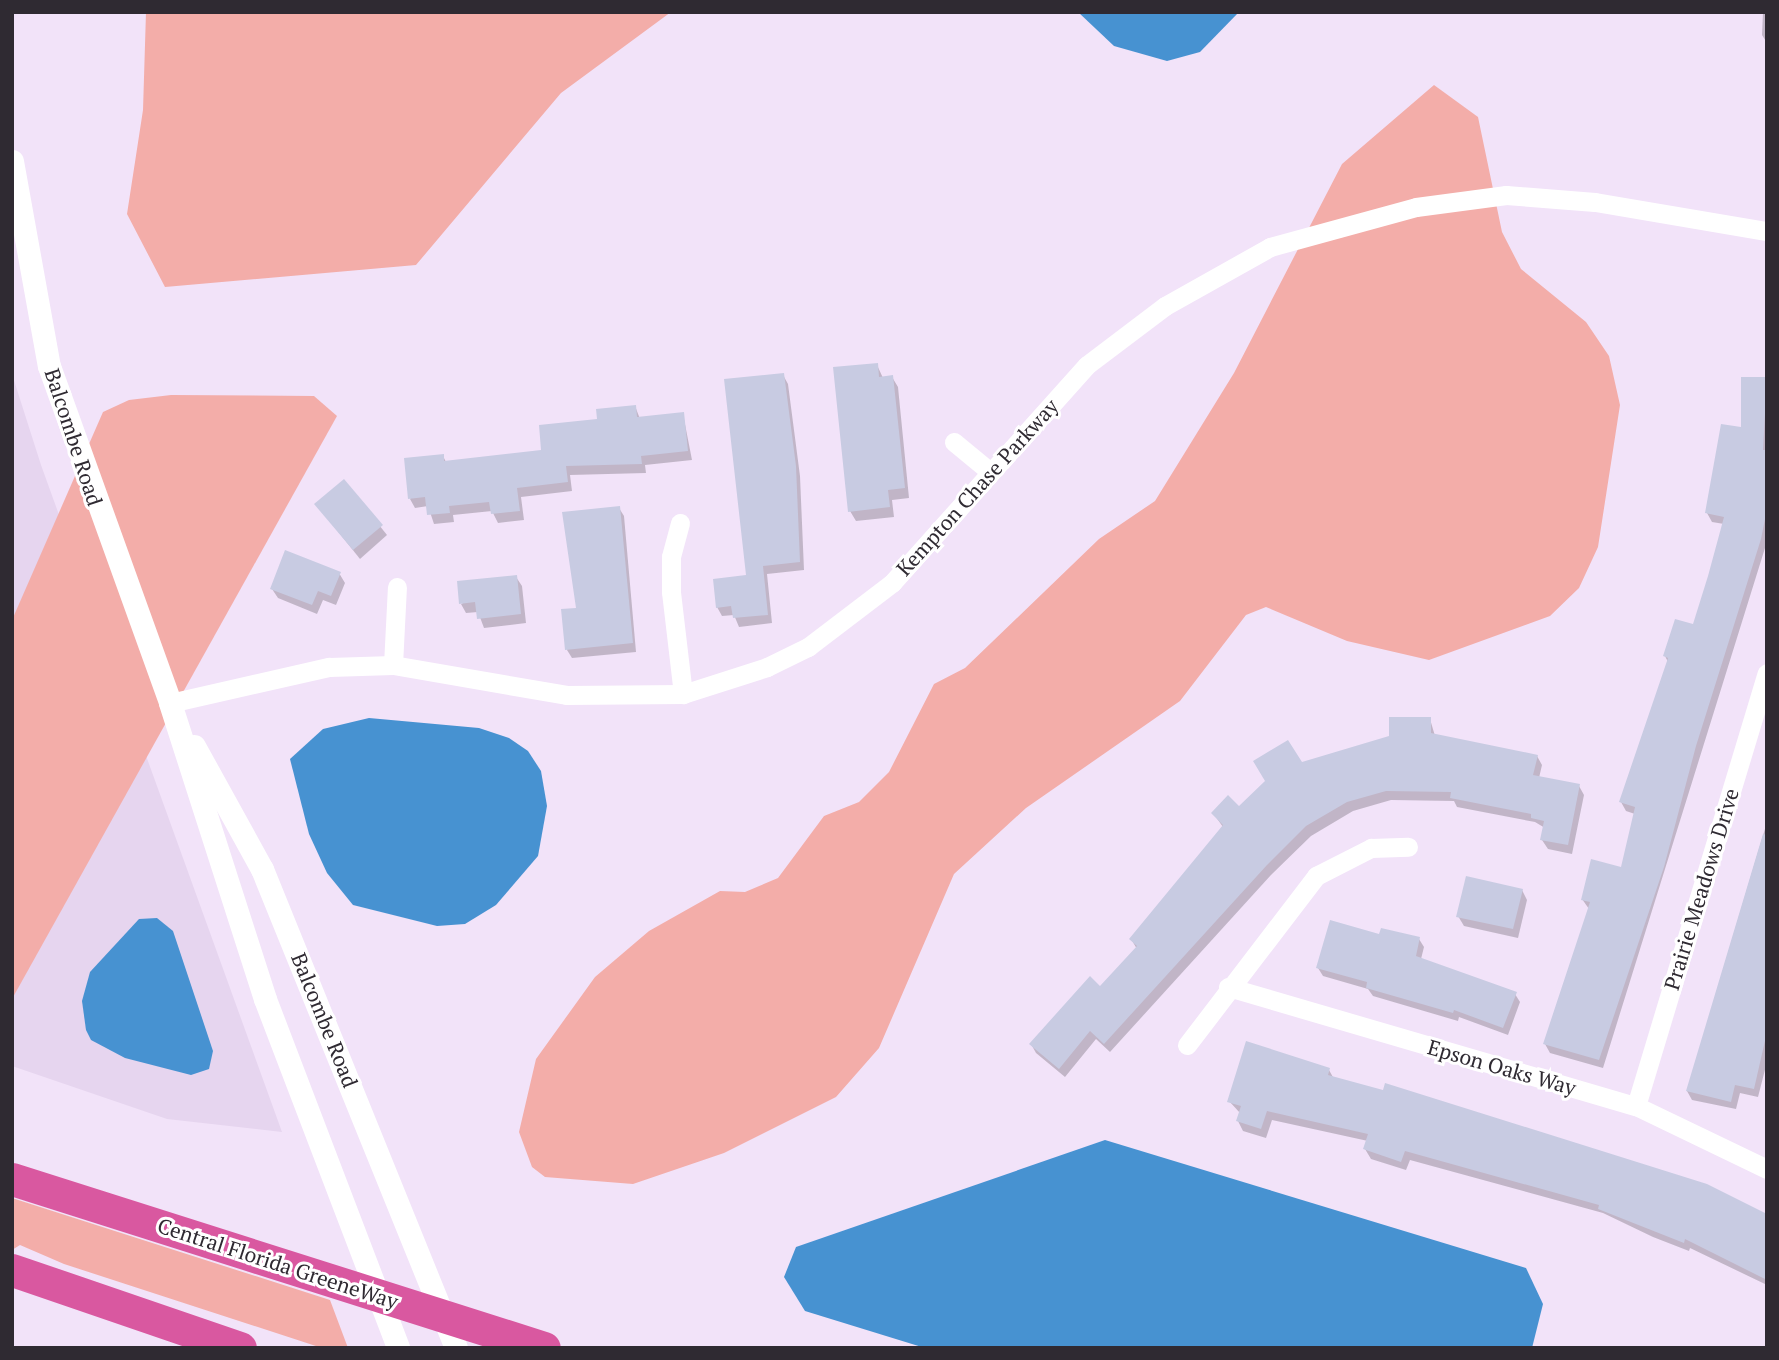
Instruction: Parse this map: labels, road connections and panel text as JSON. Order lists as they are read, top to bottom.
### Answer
{
  "streets": {
    "highway": ["Central Florida GreeneWay"],
    "street": [
      "Balcombe Road",
      "Kempton Chase Parkway",
      "Prairie Meadows Drive",
      "Epson Oaks Way"
    ]
  },
  "crossings": [
    ["Balcombe Road", "Kempton Chase Parkway"],
    ["Prairie Meadows Drive", "Epson Oaks Way"]
  ]
}
